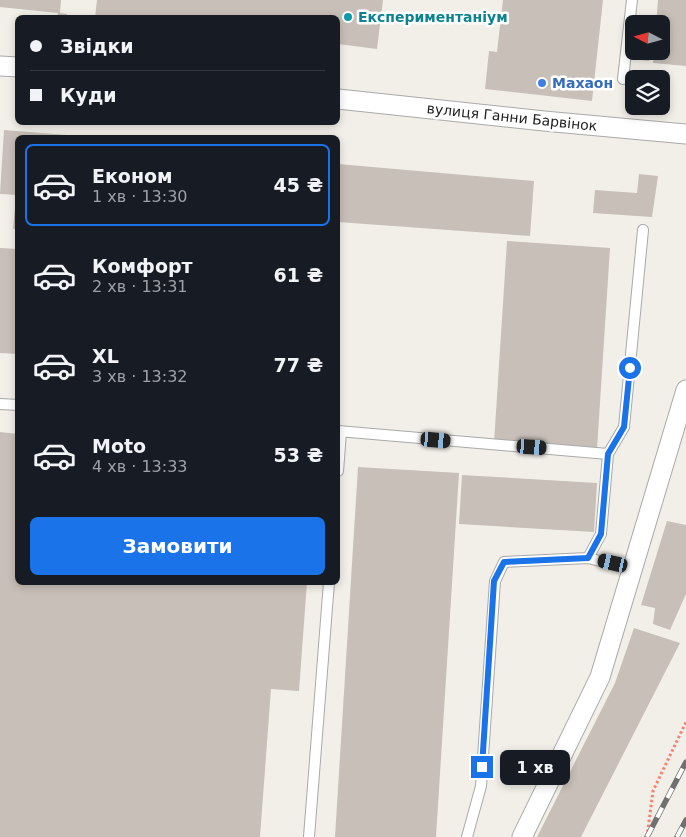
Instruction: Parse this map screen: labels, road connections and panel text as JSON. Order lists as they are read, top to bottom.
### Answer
{
  "streets": {
    "street": ["вулиця Ганни Барвінок"]
  },
  "places": ["Експериментаніум", "Махаон"],
  "north": "left",
  "page": {
    "banner": ["Звідки", "Куди"],
    "list": [
      {
        "name": "Економ",
        "note": "1 хв · 13:30",
        "value": "45 ₴"
      },
      {
        "name": "Комфорт",
        "note": "2 хв · 13:31",
        "value": "61 ₴"
      },
      {
        "name": "XL",
        "note": "3 хв · 13:32",
        "value": "77 ₴"
      },
      {
        "name": "Moto",
        "note": "4 хв · 13:33",
        "value": "53 ₴"
      }
    ],
    "buttons": "Замовити",
    "bubble": "1 хв"
  }
}
